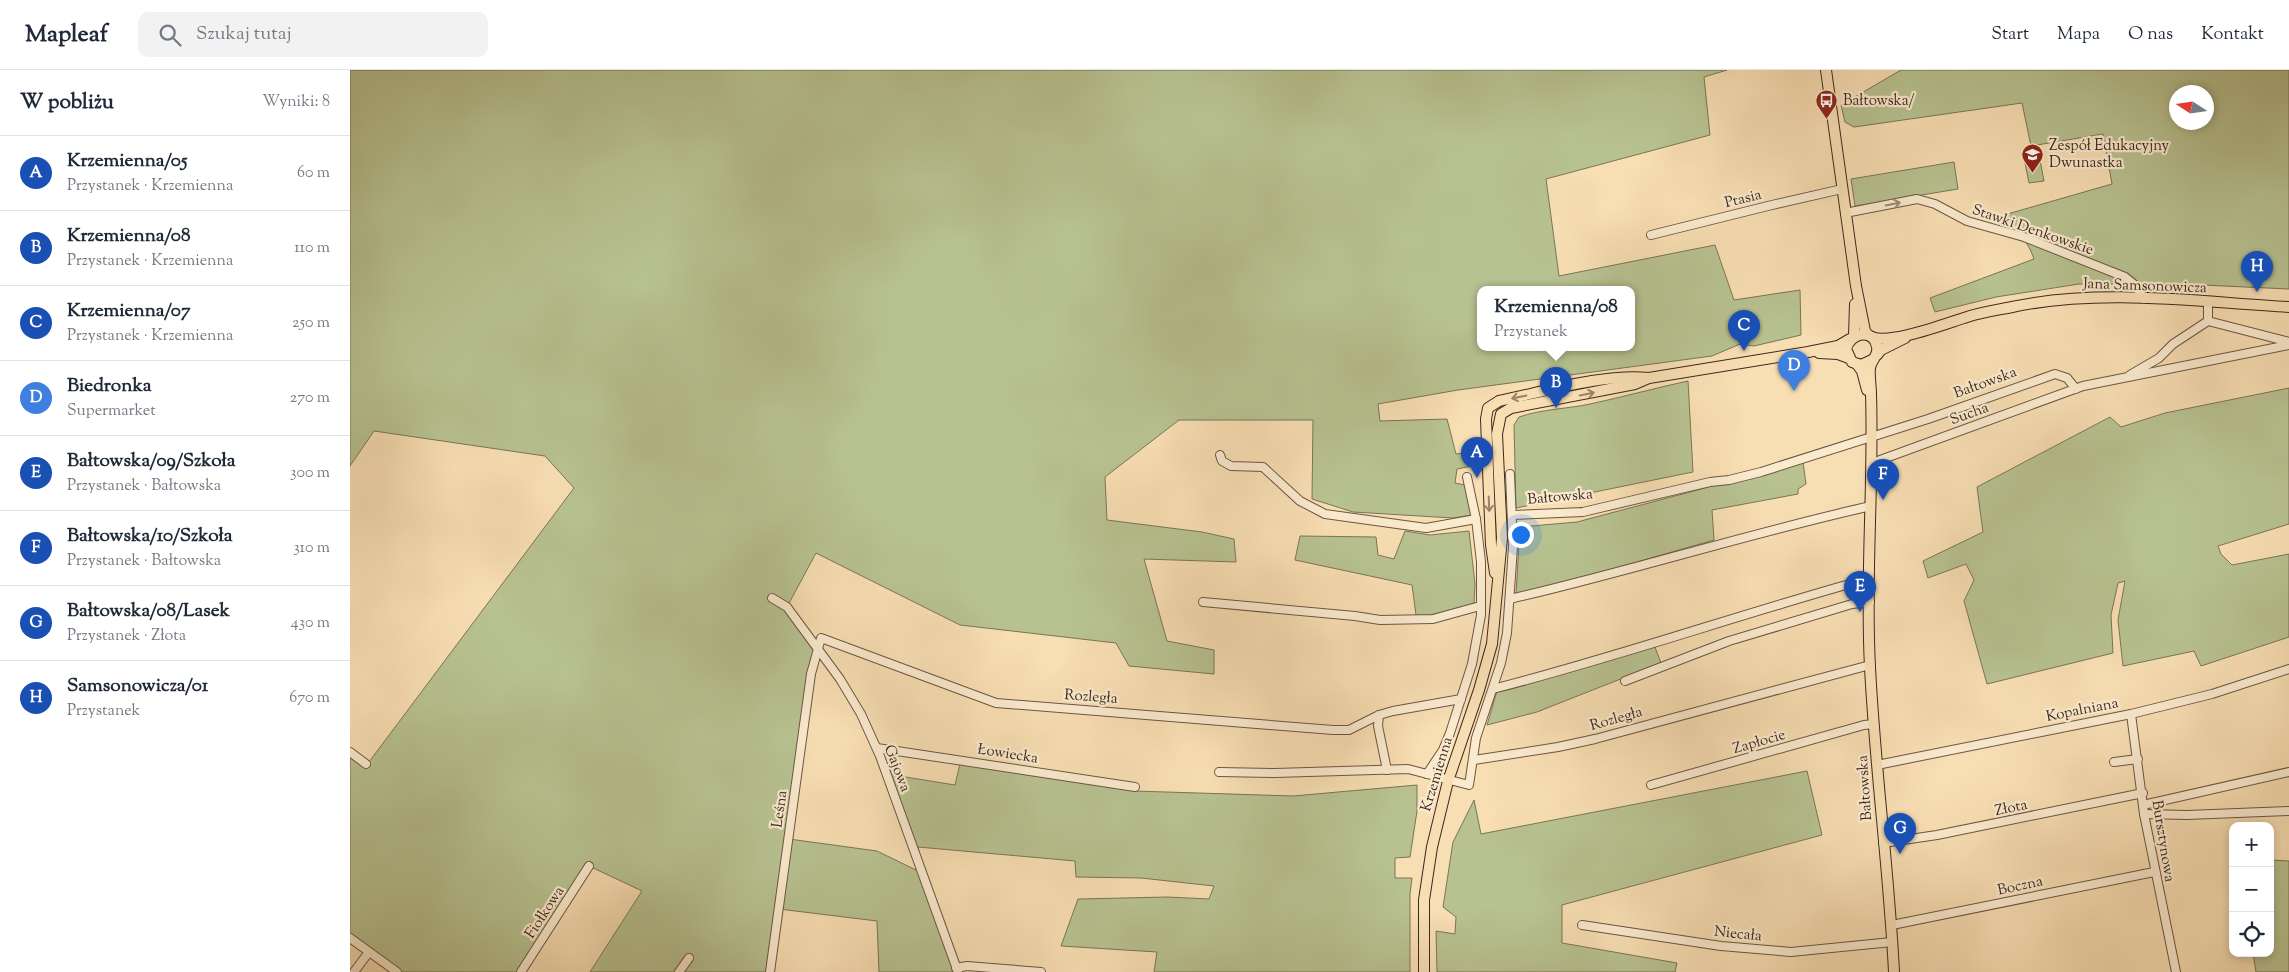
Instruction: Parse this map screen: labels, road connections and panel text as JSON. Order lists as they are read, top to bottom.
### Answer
{
  "streets": {
    "main road": ["Jana Samsonowicza", "Bałtowska", "Krzemienna"],
    "street": [
      "Ptasia",
      "Stawki Denkowskie",
      "Sucha",
      "Rozległa",
      "Kopalniana",
      "Zapłocie",
      "Łowiecka",
      "Gajowa",
      "Złota",
      "Leśna",
      "Bursztynowa",
      "Boczna",
      "Fiołkowa",
      "Niecała"
    ]
  },
  "crossings": [
    ["Stawki Denkowskie", "Jana Samsonowicza"],
    ["Jana Samsonowicza", "Bałtowska"],
    ["Jana Samsonowicza", "Krzemienna"],
    ["Bałtowska", "Sucha"],
    ["Bałtowska", "Rozległa"],
    ["Bałtowska", "Kopalniana"],
    ["Bałtowska", "Zapłocie"],
    ["Bałtowska", "Krzemienna"],
    ["Bałtowska", "Złota"],
    ["Bałtowska", "Boczna"],
    ["Bałtowska", "Niecała"],
    ["Rozległa", "Gajowa"],
    ["Rozległa", "Leśna"],
    ["Kopalniana", "Bursztynowa"],
    ["Łowiecka", "Gajowa"],
    ["Gajowa", "Leśna"],
    ["Złota", "Bursztynowa"],
    ["Bursztynowa", "Boczna"]
  ],
  "one_way": ["Stawki Denkowskie"],
  "places": {
    "bus stop": ["Bałtowska/"],
    "school or university": ["Zespół Edukacyjny Dwunastka"]
  },
  "north": "left",
  "page": {
    "header": "Mapleaf",
    "search": "Szukaj tutaj",
    "nav": [
      "Start",
      "Mapa",
      "O nas",
      "Kontakt"
    ],
    "heading": ["W pobliżu", "Wyniki: 8"],
    "list": [
      {
        "mark": "A",
        "name": "Krzemienna/05",
        "note": "Przystanek · Krzemienna",
        "value": "60 m"
      },
      {
        "mark": "B",
        "name": "Krzemienna/08",
        "note": "Przystanek · Krzemienna",
        "value": "110 m"
      },
      {
        "mark": "C",
        "name": "Krzemienna/07",
        "note": "Przystanek · Krzemienna",
        "value": "250 m"
      },
      {
        "mark": "D",
        "name": "Biedronka",
        "note": "Supermarket",
        "value": "270 m"
      },
      {
        "mark": "E",
        "name": "Bałtowska/09/Szkoła",
        "note": "Przystanek · Bałtowska",
        "value": "300 m"
      },
      {
        "mark": "F",
        "name": "Bałtowska/10/Szkoła",
        "note": "Przystanek · Bałtowska",
        "value": "310 m"
      },
      {
        "mark": "G",
        "name": "Bałtowska/08/Lasek",
        "note": "Przystanek · Złota",
        "value": "430 m"
      },
      {
        "mark": "H",
        "name": "Samsonowicza/01",
        "note": "Przystanek",
        "value": "670 m"
      }
    ],
    "pins": [
      "H",
      "C",
      "D",
      "B",
      "A",
      "F",
      "E",
      "G"
    ],
    "popup": ["Krzemienna/08", "Przystanek"],
    "map_buttons": ["+", "−"]
  }
}
